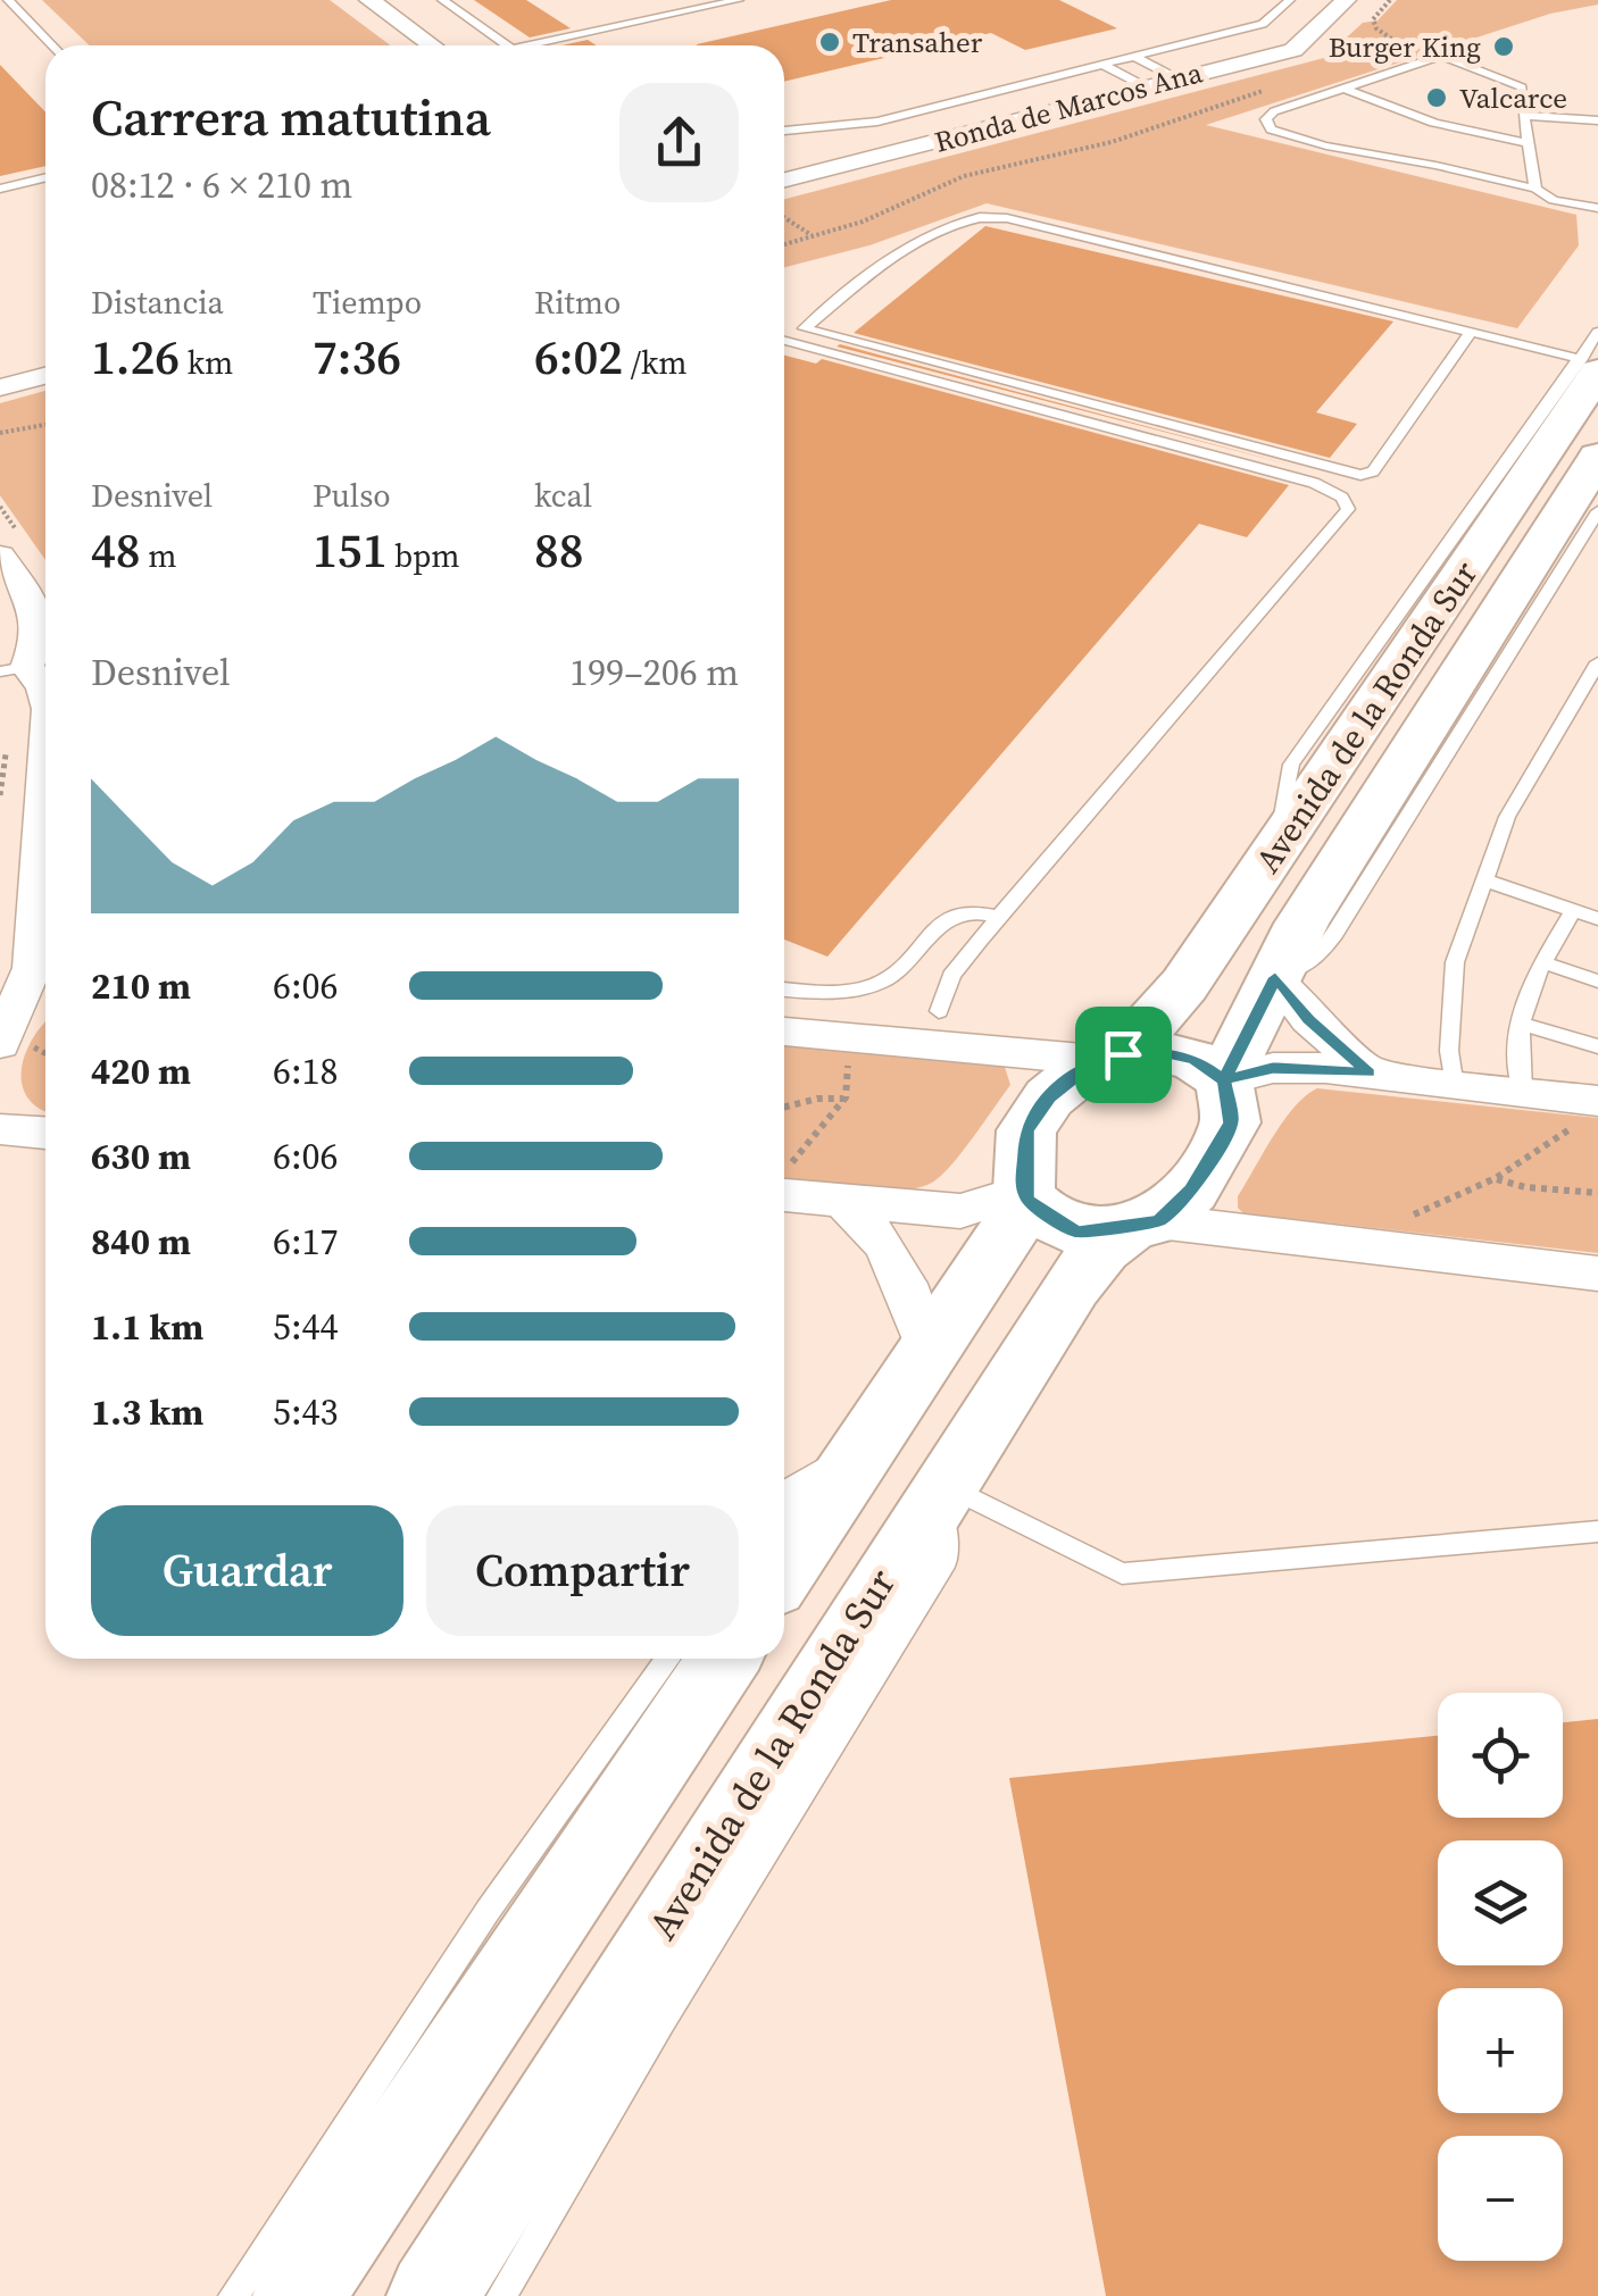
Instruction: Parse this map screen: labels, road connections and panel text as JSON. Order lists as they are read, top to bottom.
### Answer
{
  "streets": {
    "main road": ["Avenida de la Ronda Sur"],
    "street": ["Ronda de Marcos Ana"]
  },
  "places": ["Transaher", "Burger King", "Valcarce"],
  "page": {
    "heading": ["Carrera matutina", "08:12 · 6 × 210 m"],
    "stats": [
      ["Distancia", "1.26 km"],
      ["Tiempo", "7:36"],
      ["Ritmo", "6:02 /km"],
      ["Desnivel", "48 m"],
      ["Pulso", "151 bpm"],
      ["kcal", "88"]
    ],
    "chart": ["Desnivel", "199–206 m"],
    "list": [
      {
        "name": "210 m",
        "note": "6:06"
      },
      {
        "name": "420 m",
        "note": "6:18"
      },
      {
        "name": "630 m",
        "note": "6:06"
      },
      {
        "name": "840 m",
        "note": "6:17"
      },
      {
        "name": "1.1 km",
        "note": "5:44"
      },
      {
        "name": "1.3 km",
        "note": "5:43"
      }
    ],
    "buttons": ["Guardar", "Compartir"],
    "map_buttons": ["+", "−"]
  }
}
